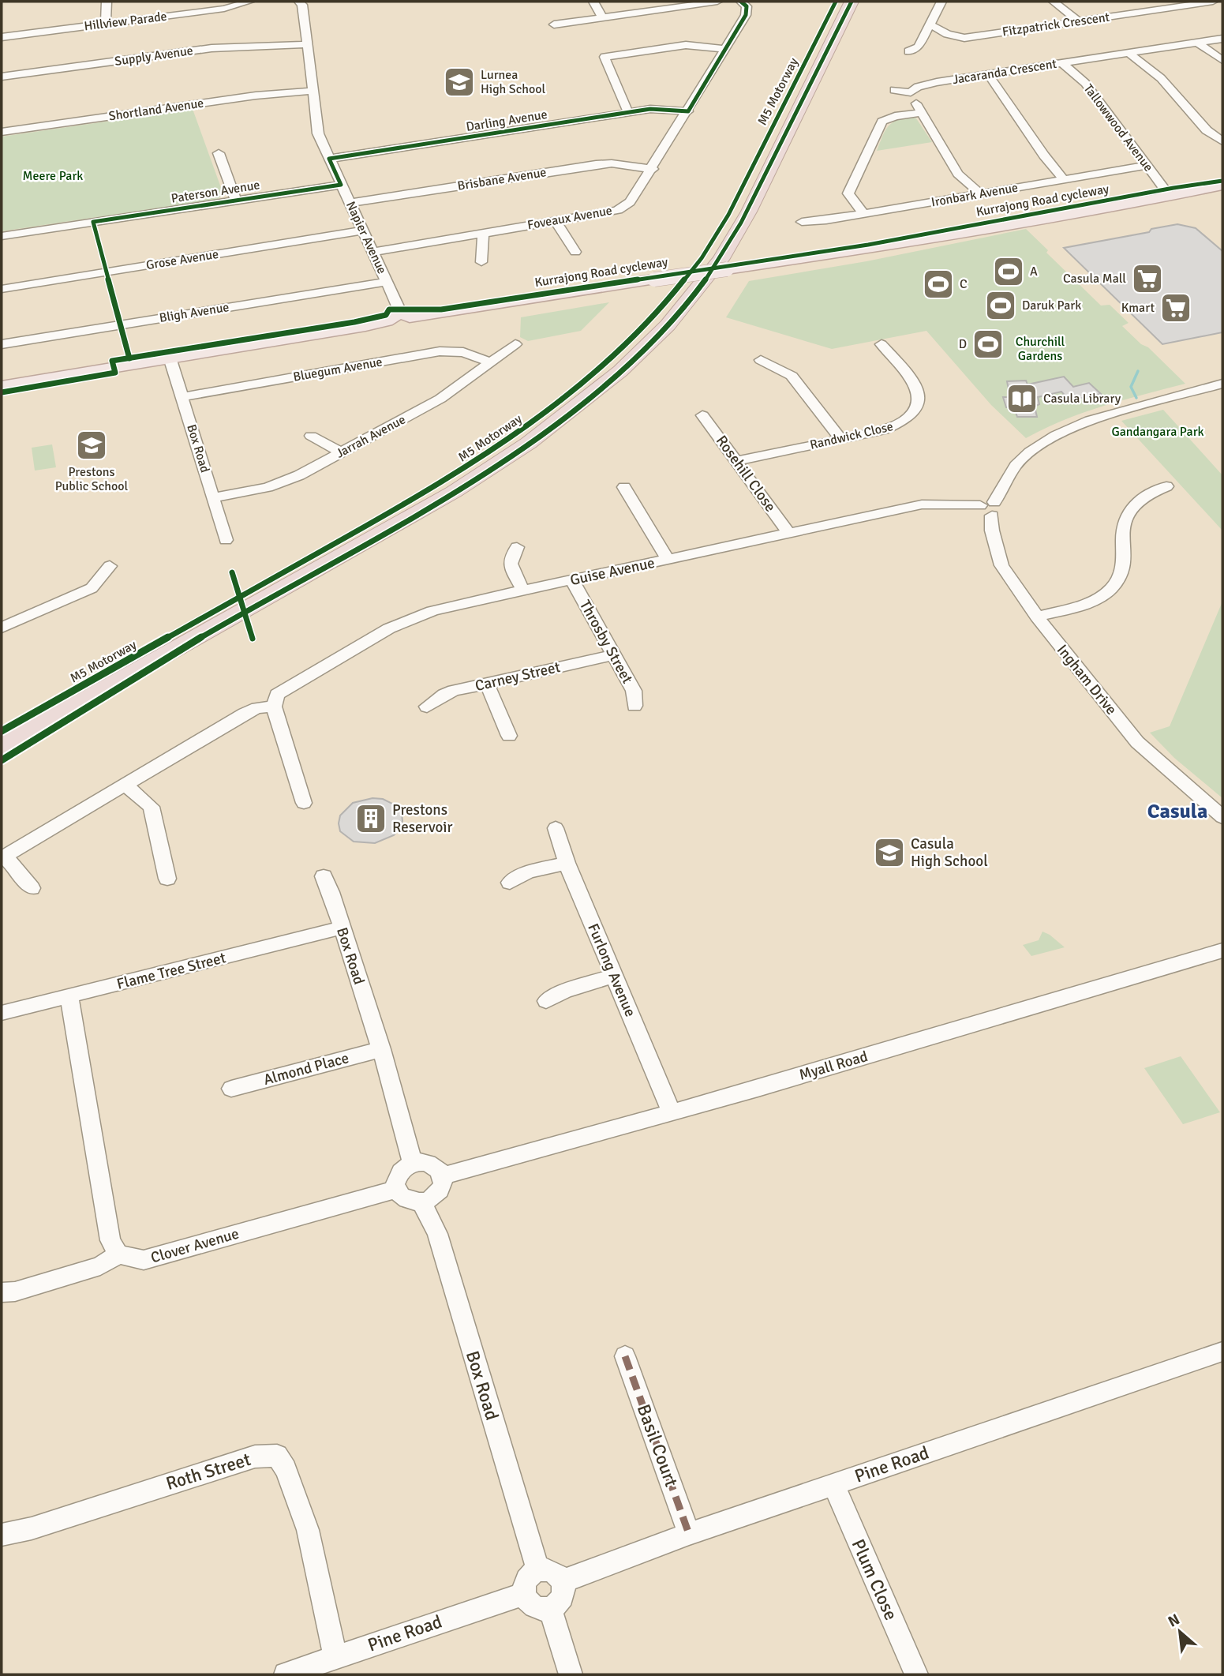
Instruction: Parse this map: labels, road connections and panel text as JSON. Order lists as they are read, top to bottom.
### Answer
{
  "streets": {
    "highway": ["M5 Motorway"],
    "street": [
      "Hillview Parade",
      "Fitzpatrick Crescent",
      "Supply Avenue",
      "Jacaranda Crescent",
      "Shortland Avenue",
      "Darling Avenue",
      "Tallowwood Avenue",
      "Brisbane Avenue",
      "Paterson Avenue",
      "Ironbark Avenue",
      "Foveaux Avenue",
      "Napier Avenue",
      "Grose Avenue",
      "Bligh Avenue",
      "Bluegum Avenue",
      "Randwick Close",
      "Jarrah Avenue",
      "Box Road",
      "Rosehill Close",
      "Guise Avenue",
      "Throsby Street",
      "Carney Street",
      "Ingham Drive",
      "Furlong Avenue",
      "Flame Tree Street",
      "Myall Road",
      "Almond Place",
      "Clover Avenue",
      "Basil Court",
      "Pine Road",
      "Roth Street",
      "Plum Close"
    ],
    "cycle path": ["Kurrajong Road cycleway"]
  },
  "crossings": [
    ["Supply Avenue", "Napier Avenue"],
    ["Jacaranda Crescent", "Tallowwood Avenue"],
    ["Shortland Avenue", "Napier Avenue"],
    ["Darling Avenue", "Foveaux Avenue"],
    ["Darling Avenue", "Napier Avenue"],
    ["Tallowwood Avenue", "Ironbark Avenue"],
    ["Brisbane Avenue", "Foveaux Avenue"],
    ["Brisbane Avenue", "Napier Avenue"],
    ["Paterson Avenue", "Napier Avenue"],
    ["Foveaux Avenue", "Napier Avenue"],
    ["Napier Avenue", "Grose Avenue"],
    ["Napier Avenue", "Bligh Avenue"],
    ["Bluegum Avenue", "Jarrah Avenue"],
    ["Bluegum Avenue", "Box Road"],
    ["Randwick Close", "Rosehill Close"],
    ["Jarrah Avenue", "Box Road"],
    ["Box Road", "Flame Tree Street"],
    ["Box Road", "Myall Road"],
    ["Box Road", "Almond Place"],
    ["Box Road", "Clover Avenue"],
    ["Box Road", "Pine Road"],
    ["Rosehill Close", "Guise Avenue"],
    ["Guise Avenue", "Throsby Street"],
    ["Guise Avenue", "Ingham Drive"],
    ["Throsby Street", "Carney Street"],
    ["Furlong Avenue", "Myall Road"],
    ["Myall Road", "Clover Avenue"],
    ["Basil Court", "Pine Road"],
    ["Pine Road", "Roth Street"],
    ["Pine Road", "Plum Close"]
  ],
  "districts": ["Casula"],
  "parks": ["Meere Park", "Churchill Gardens", "Gandangara Park"],
  "places": {
    "school or university": ["Lurnea High School", "Prestons Public School", "Casula High School"],
    "sports": [
      "A",
      "C",
      "Daruk Park",
      "D"
    ],
    "supermarket": ["Casula Mall", "Kmart"],
    "library": ["Casula Library"],
    "building": ["Prestons Reservoir"]
  },
  "north": "top left"
}
